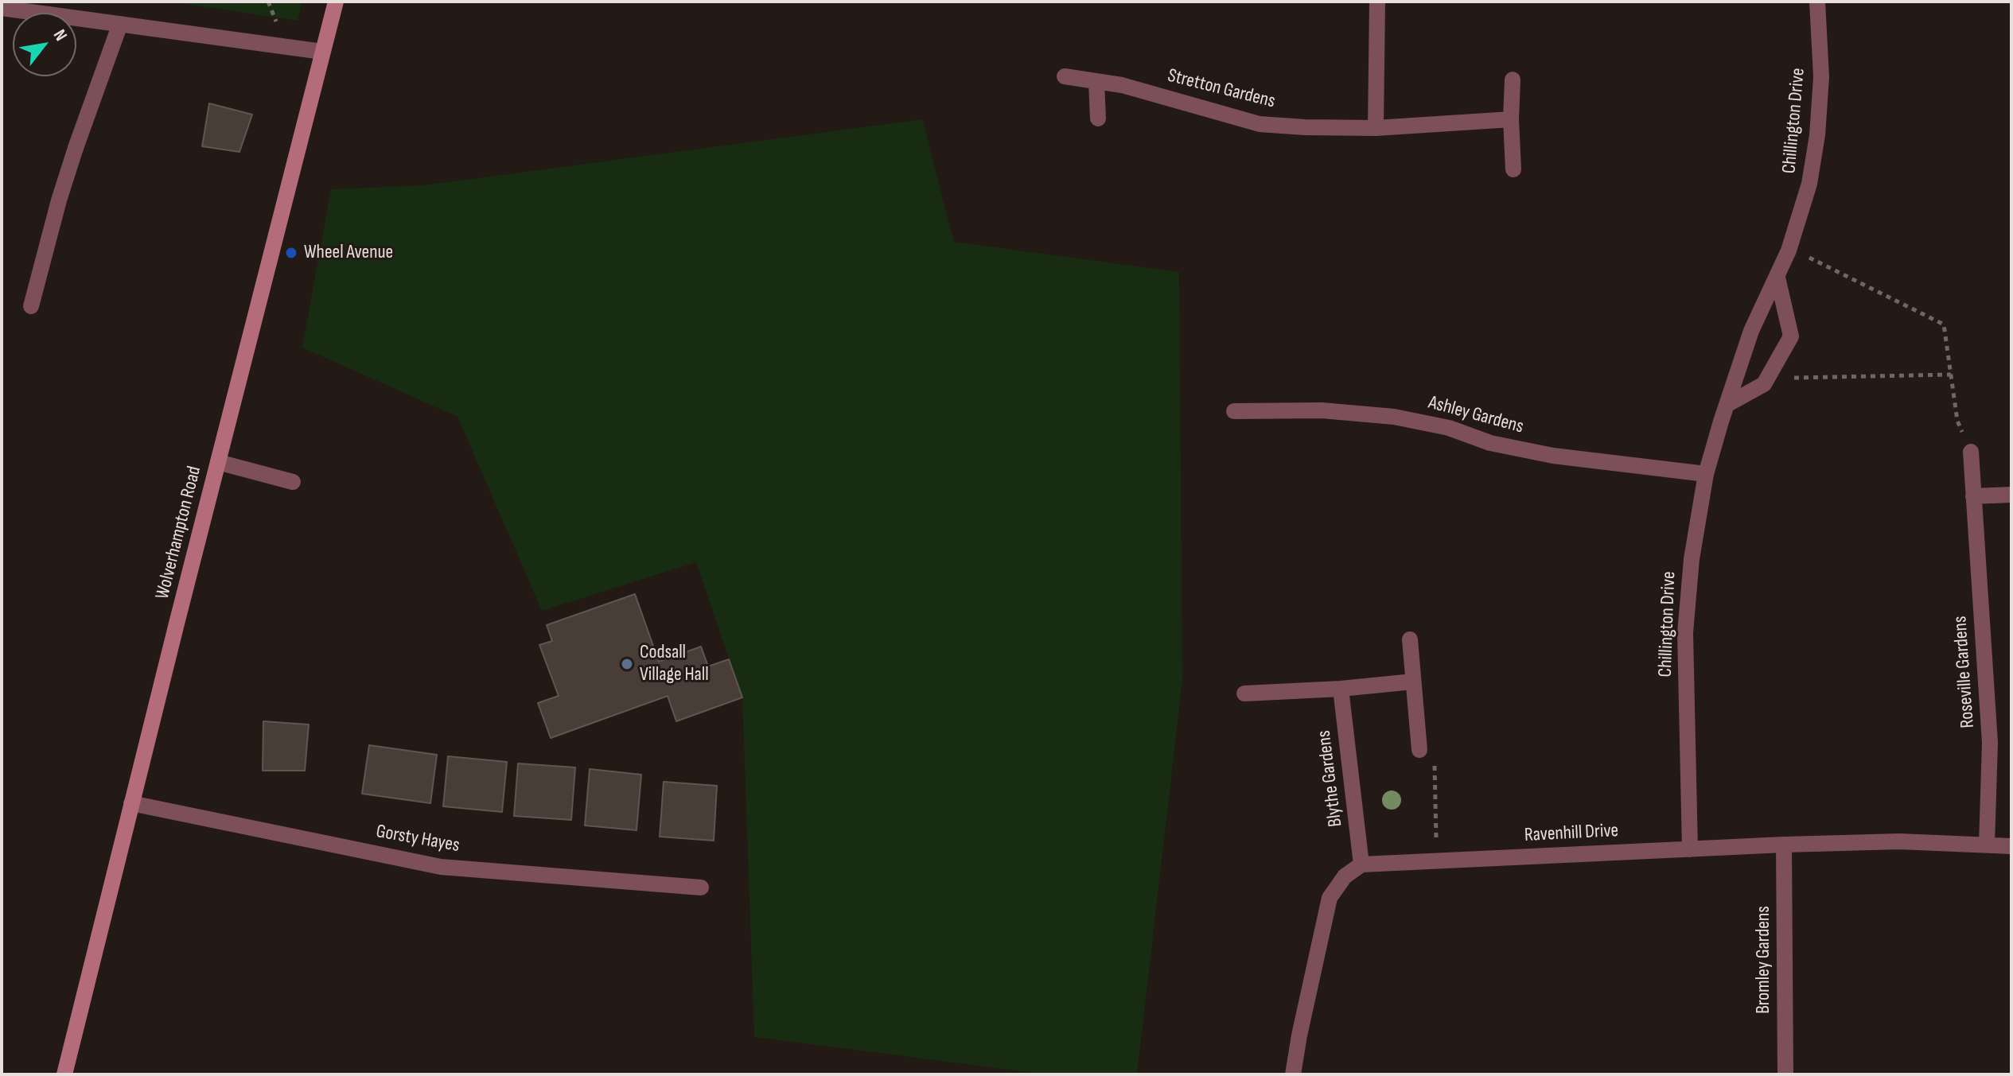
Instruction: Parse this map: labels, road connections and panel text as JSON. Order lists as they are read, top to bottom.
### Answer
{
  "streets": {
    "street": [
      "Stretton Gardens",
      "Chillington Drive",
      "Ashley Gardens",
      "Wolverhampton Road",
      "Roseville Gardens",
      "Blythe Gardens",
      "Ravenhill Drive",
      "Gorsty Hayes",
      "Bromley Gardens"
    ]
  },
  "crossings": [
    ["Chillington Drive", "Ashley Gardens"],
    ["Chillington Drive", "Ravenhill Drive"],
    ["Wolverhampton Road", "Gorsty Hayes"],
    ["Roseville Gardens", "Ravenhill Drive"],
    ["Blythe Gardens", "Ravenhill Drive"],
    ["Ravenhill Drive", "Bromley Gardens"]
  ],
  "places": ["Wheel Avenue", "Codsall Village Hall"],
  "north": "top right"
}
